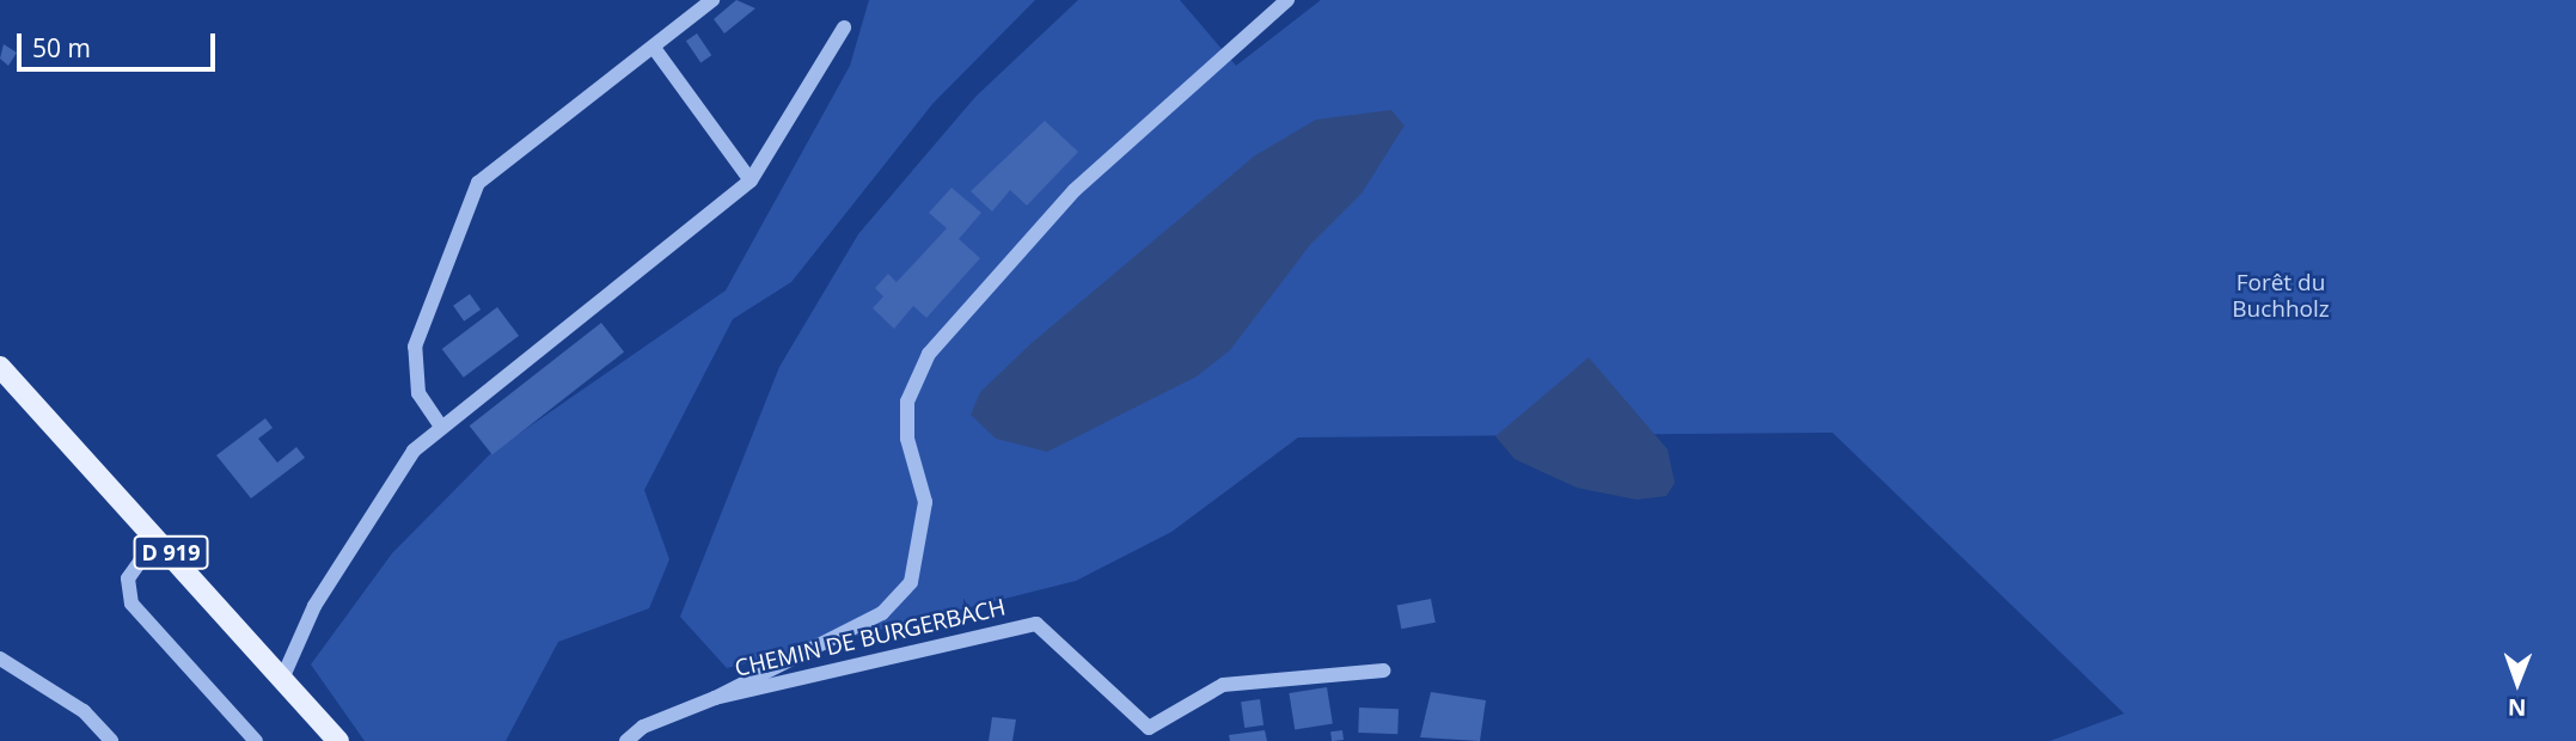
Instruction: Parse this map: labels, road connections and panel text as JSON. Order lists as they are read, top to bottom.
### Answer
{
  "streets": {
    "main road": ["D 919"],
    "street": ["CHEMIN DE BURGERBACH"]
  },
  "parks": ["Forêt du Buchholz"],
  "scale_bar": "50 m",
  "north": "bottom"
}
